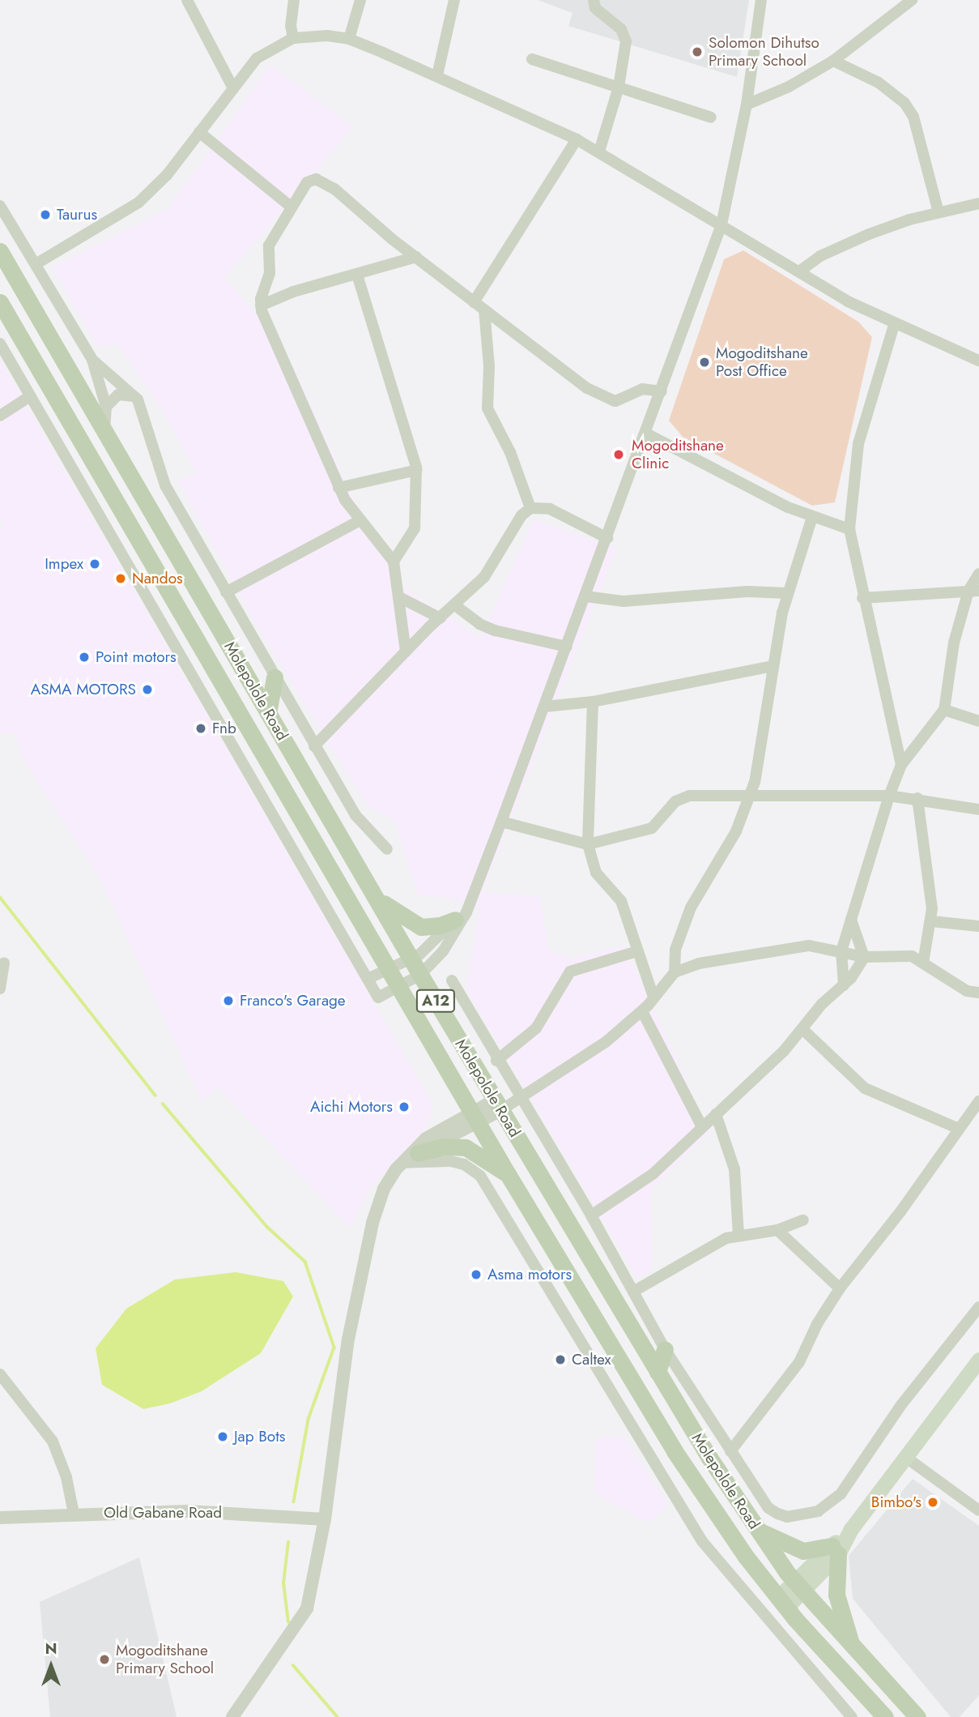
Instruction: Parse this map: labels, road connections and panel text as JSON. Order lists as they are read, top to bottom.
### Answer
{
  "streets": {
    "main road": ["Molepolole Road", "A12"],
    "street": ["Old Gabane Road"]
  },
  "places": [
    "Solomon Dihutso Primary School",
    "Taurus",
    "Mogoditshane Post Office",
    "Mogoditshane Clinic",
    "Impex",
    "Nandos",
    "Point motors",
    "ASMA MOTORS",
    "Fnb",
    "Franco's Garage",
    "Aichi Motors",
    "Asma motors",
    "Caltex",
    "Jap Bots",
    "Bimbo's",
    "Mogoditshane Primary School"
  ],
  "north": "top"
}
